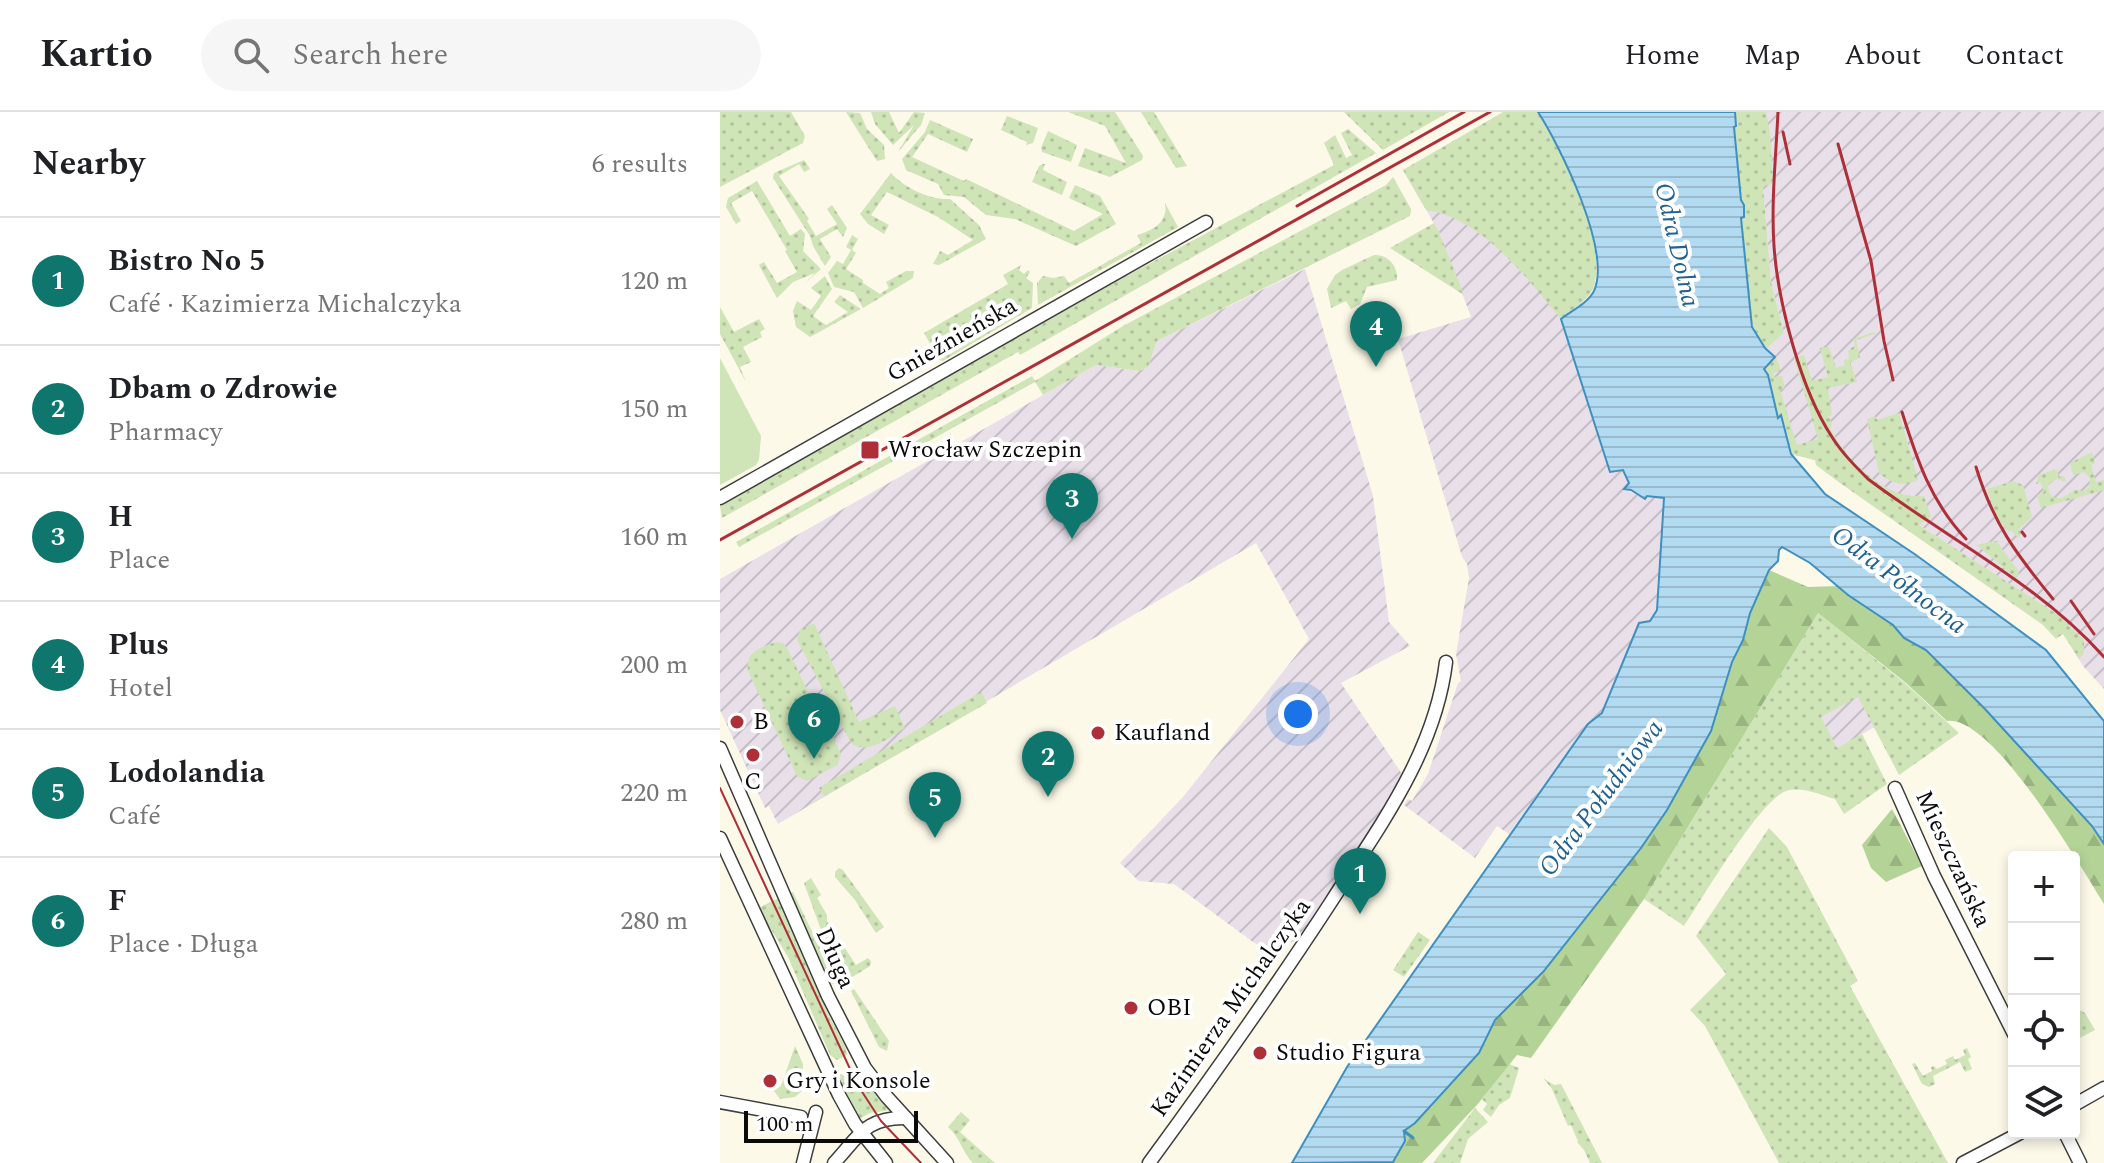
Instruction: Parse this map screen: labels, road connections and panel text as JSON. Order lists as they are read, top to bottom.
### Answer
{
  "streets": {
    "street": [
      "Gnieźnieńska",
      "Mieszczańska",
      "Długa",
      "Kazimierza Michalczyka"
    ]
  },
  "water": ["Odra Dolna", "Odra Północna", "Odra Południowa"],
  "places": {
    "transit": ["Wrocław Szczepin"],
    "other": [
      "B",
      "Kaufland",
      "C",
      "OBI",
      "Studio Figura",
      "Gry i Konsole"
    ]
  },
  "scale_bar": "100 m",
  "page": {
    "header": "Kartio",
    "search": "Search here",
    "nav": [
      "Home",
      "Map",
      "About",
      "Contact"
    ],
    "heading": ["Nearby", "6 results"],
    "list": [
      {
        "mark": "1",
        "name": "Bistro No 5",
        "note": "Café · Kazimierza Michalczyka",
        "value": "120 m"
      },
      {
        "mark": "2",
        "name": "Dbam o Zdrowie",
        "note": "Pharmacy",
        "value": "150 m"
      },
      {
        "mark": "3",
        "name": "H",
        "note": "Place",
        "value": "160 m"
      },
      {
        "mark": "4",
        "name": "Plus",
        "note": "Hotel",
        "value": "200 m"
      },
      {
        "mark": "5",
        "name": "Lodolandia",
        "note": "Café",
        "value": "220 m"
      },
      {
        "mark": "6",
        "name": "F",
        "note": "Place · Długa",
        "value": "280 m"
      }
    ],
    "pins": [
      "4",
      "3",
      "6",
      "2",
      "5",
      "1"
    ],
    "map_buttons": ["+", "−"],
    "scale": "100 m"
  }
}
